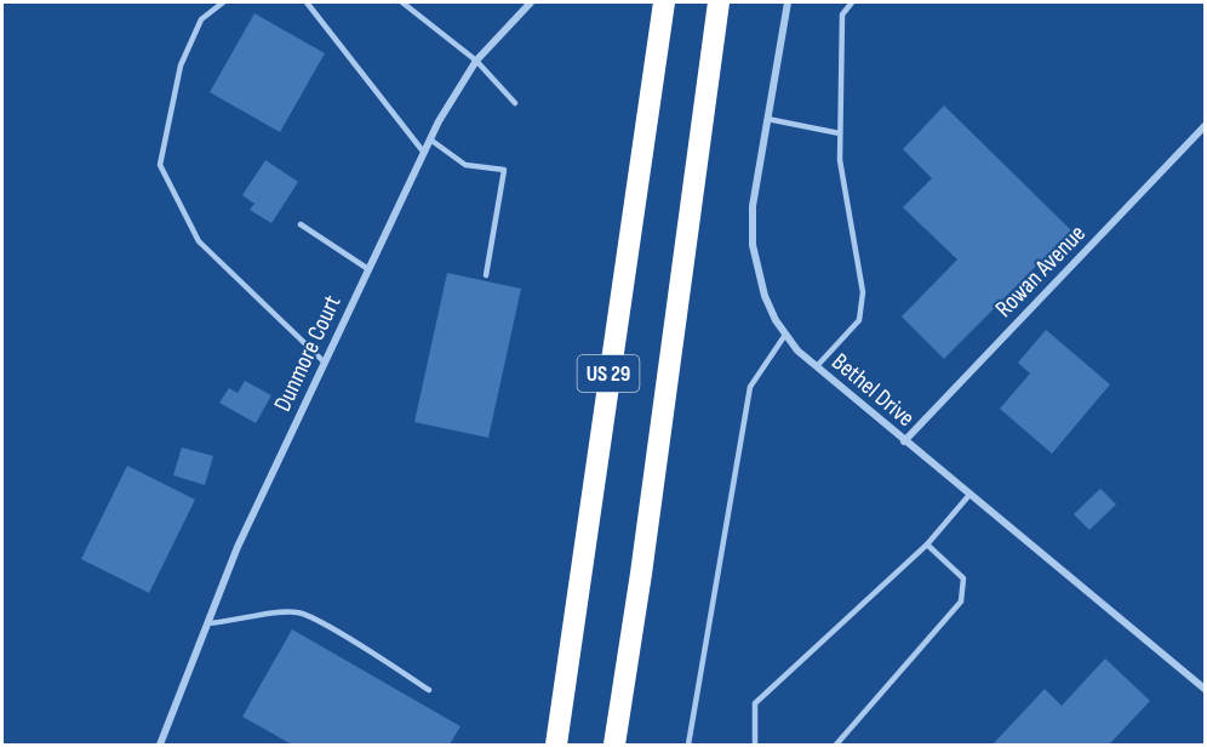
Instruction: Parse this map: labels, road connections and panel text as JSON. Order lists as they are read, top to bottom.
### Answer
{
  "streets": {
    "highway": ["US 29"],
    "street": ["Rowan Avenue", "Dunmore Court", "Bethel Drive"]
  },
  "crossings": [
    ["Rowan Avenue", "Bethel Drive"]
  ]
}
